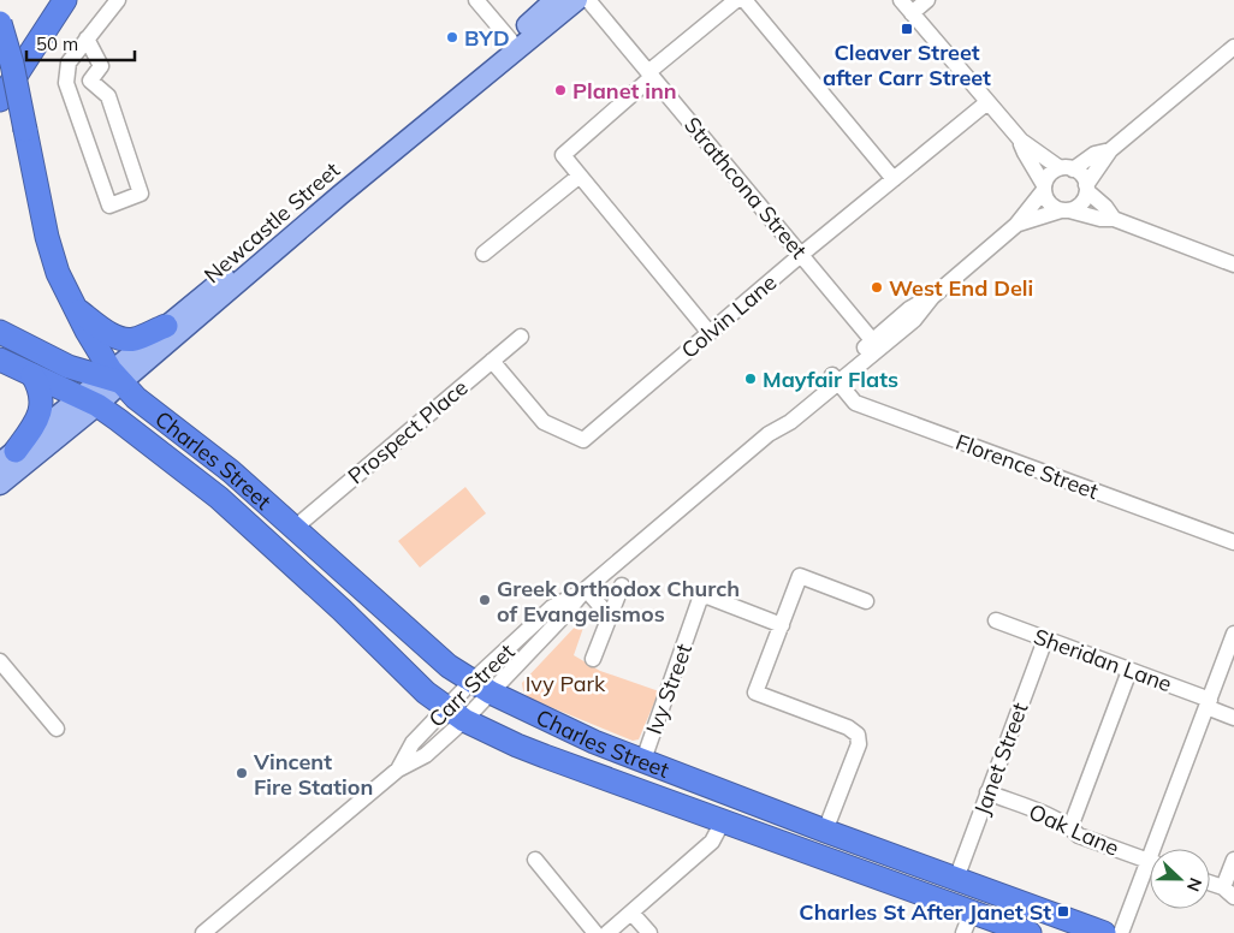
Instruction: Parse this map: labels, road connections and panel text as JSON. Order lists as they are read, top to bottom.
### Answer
{
  "streets": {
    "highway": ["Charles Street"],
    "main road": ["Newcastle Street"],
    "street": [
      "Strathcona Street",
      "Colvin Lane",
      "Prospect Place",
      "Florence Street",
      "Sheridan Lane",
      "Carr Street",
      "Ivy Street",
      "Janet Street",
      "Oak Lane"
    ]
  },
  "crossings": [
    ["Strathcona Street", "Colvin Lane"],
    ["Strathcona Street", "Carr Street"],
    ["Newcastle Street", "Charles Street"],
    ["Colvin Lane", "Prospect Place"],
    ["Prospect Place", "Charles Street"],
    ["Charles Street", "Carr Street"],
    ["Charles Street", "Ivy Street"],
    ["Charles Street", "Janet Street"],
    ["Florence Street", "Carr Street"],
    ["Sheridan Lane", "Janet Street"],
    ["Janet Street", "Oak Lane"]
  ],
  "parks": ["Ivy Park"],
  "places": {
    "transit": ["Cleaver Street after Carr Street", "Charles St After Janet St"],
    "other": [
      "BYD",
      "Planet inn",
      "West End Deli",
      "Mayfair Flats",
      "Greek Orthodox Church of Evangelismos",
      "Vincent Fire Station"
    ]
  },
  "scale_bar": "50 m",
  "north": "right"
}
